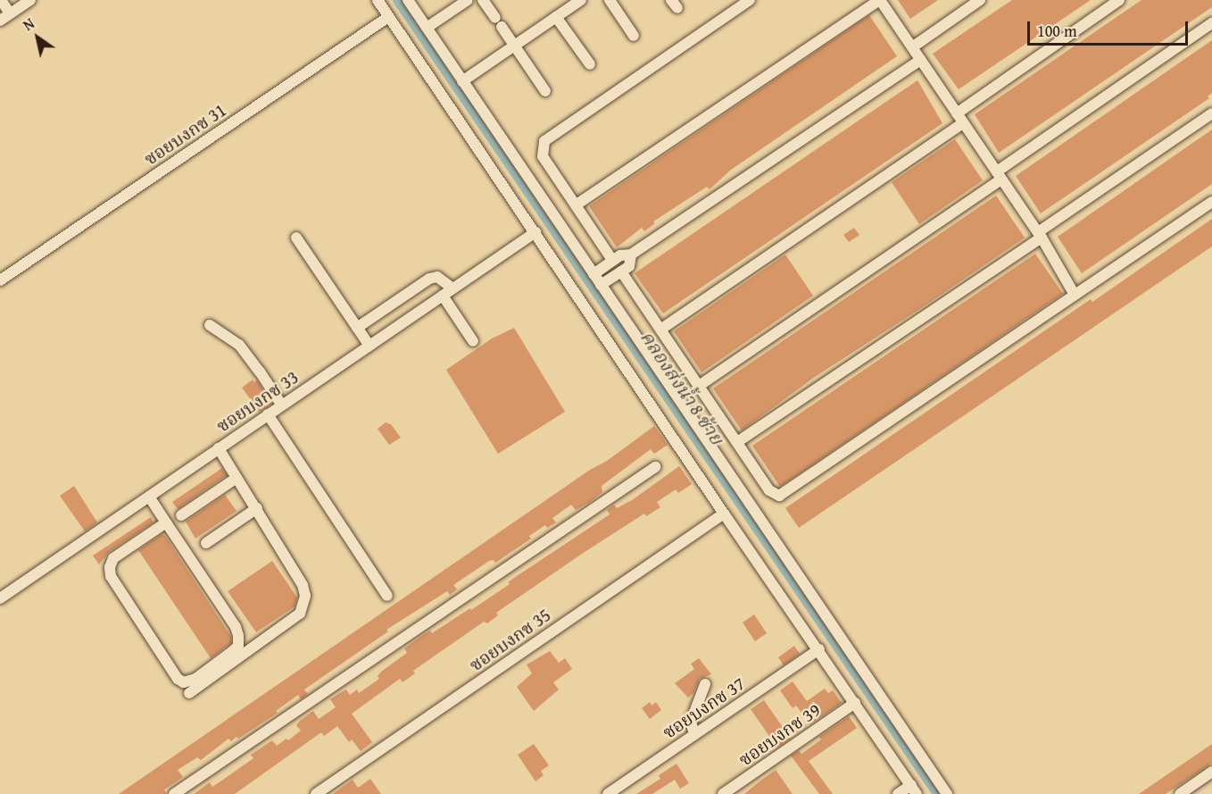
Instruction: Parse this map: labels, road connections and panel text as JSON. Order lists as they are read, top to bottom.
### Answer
{
  "streets": {
    "street": [
      "ซอยบงกช 31",
      "ซอยบงกช 33",
      "ซอยบงกช 35",
      "ซอยบงกช 37",
      "ซอยบงกช 39"
    ]
  },
  "water": ["คลองส่งน้ำ 8 ซ้าย"],
  "scale_bar": "100 m",
  "north": "top left"
}
